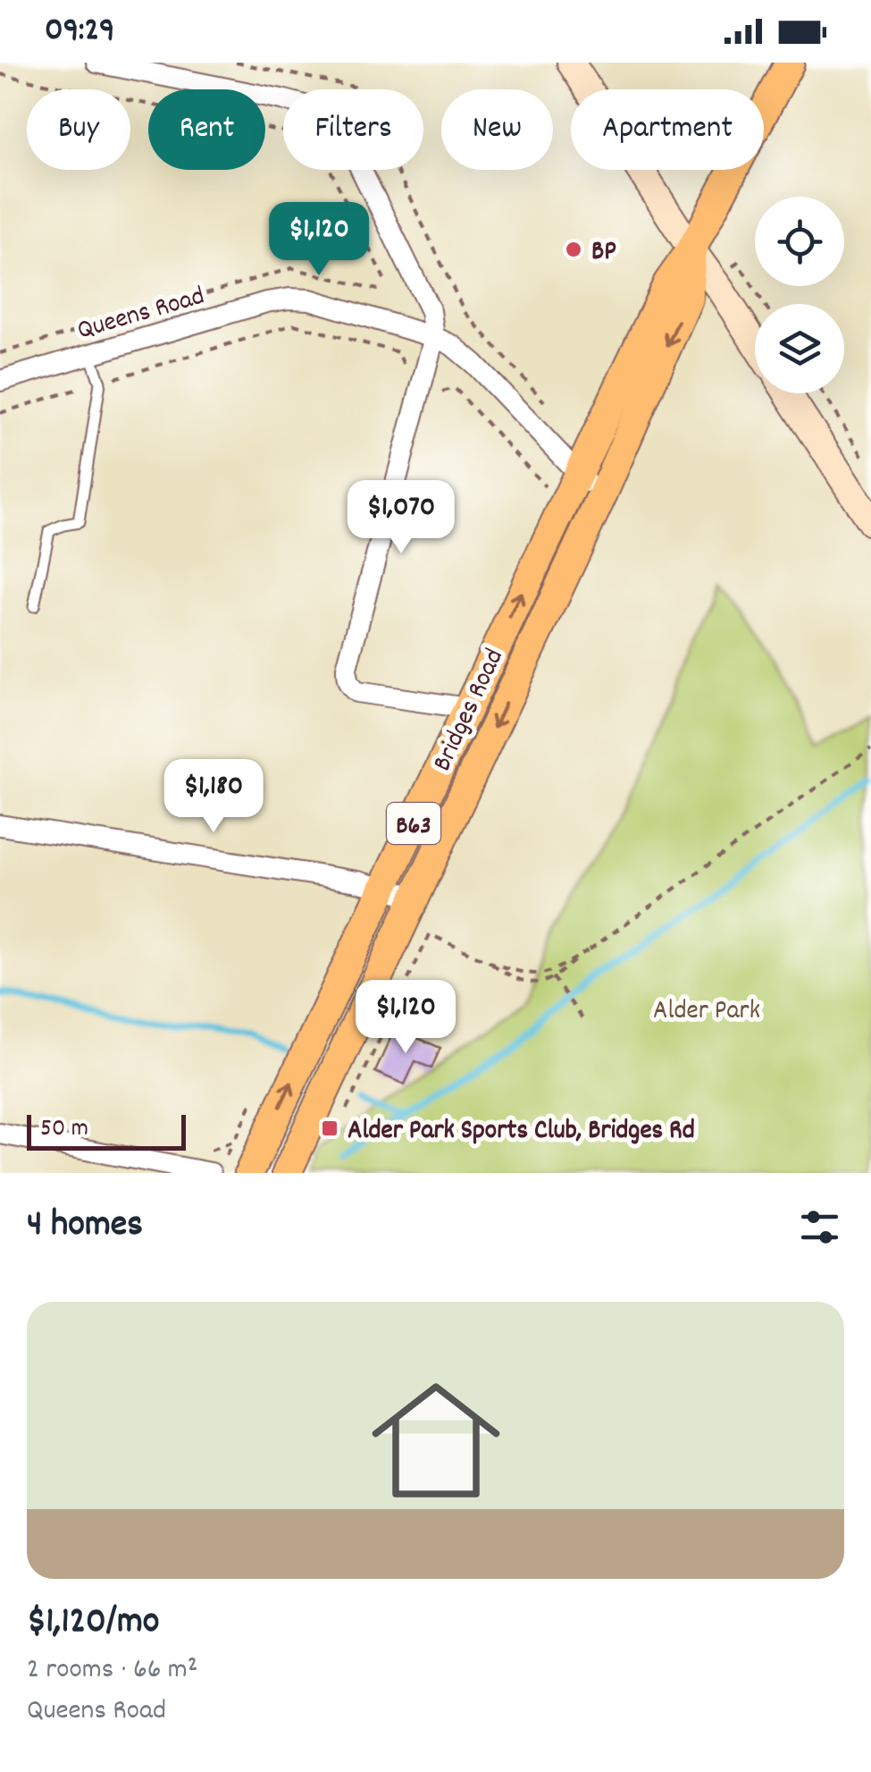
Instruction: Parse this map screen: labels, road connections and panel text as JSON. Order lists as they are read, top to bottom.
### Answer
{
  "streets": {
    "main road": ["Bridges Road", "B63"],
    "street": ["Queens Road"]
  },
  "crossings": [
    ["Queens Road", "Bridges Road"]
  ],
  "parks": ["Alder Park"],
  "places": {
    "other": ["BP"],
    "transit": ["Alder Park Sports Club, Bridges Rd"]
  },
  "scale_bar": "50 m",
  "page": {
    "status": "09:29",
    "chip": [
      "Buy",
      "Rent",
      "Filters",
      "New",
      "Apartment"
    ],
    "price": [
      "$1,120",
      "$1,070",
      "$1,180",
      "$1,120"
    ],
    "scale": "50 m",
    "heading": "4 homes",
    "list": [
      {
        "name": "$1,120/mo",
        "note": "2 rooms · 66 m² · Queens Road"
      }
    ]
  }
}
